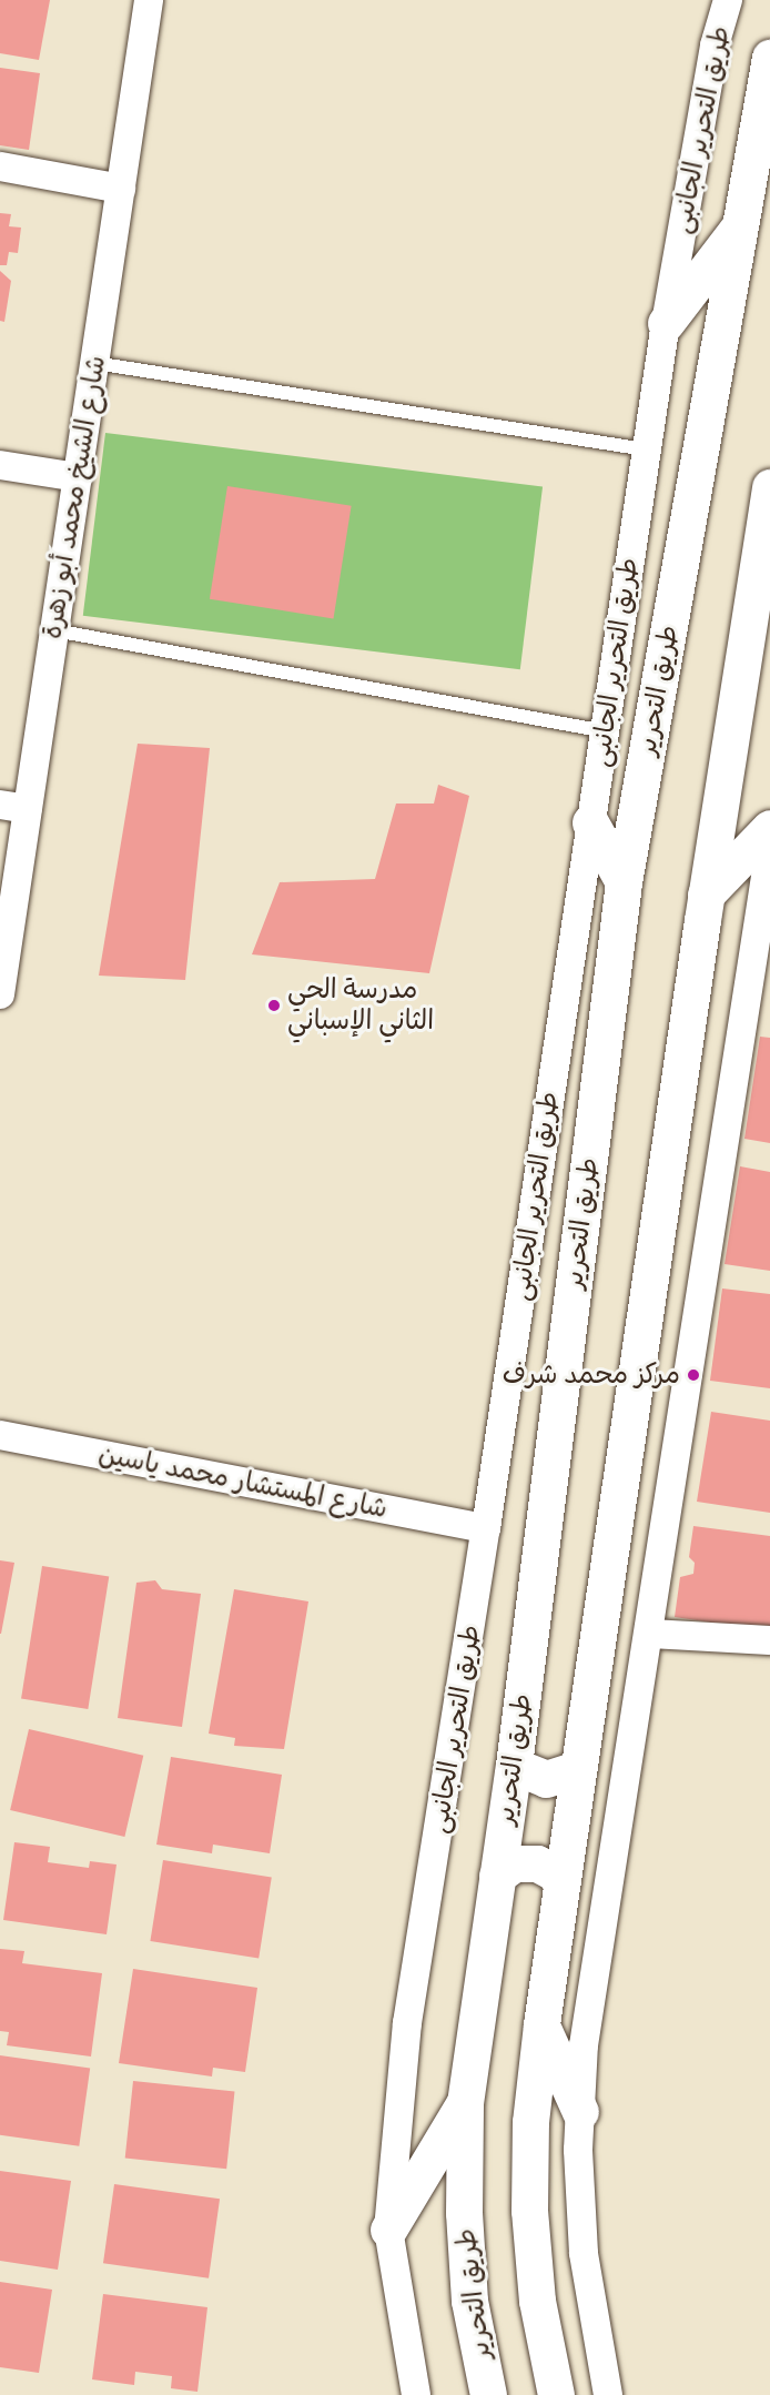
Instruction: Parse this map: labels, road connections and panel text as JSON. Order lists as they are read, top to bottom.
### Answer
{
  "streets": {
    "street": [
      "طريق التحرير الجانبى",
      "شارع الشيخ محمد أبو زهرة",
      "طريق التحرير",
      "شارع المستشار محمد ياسين"
    ]
  },
  "crossings": [
    ["طريق التحرير الجانبى", "شارع المستشار محمد ياسين"]
  ],
  "places": ["مدرسة الحي الثاني الإسباني", "مركز محمد شرف"]
}
